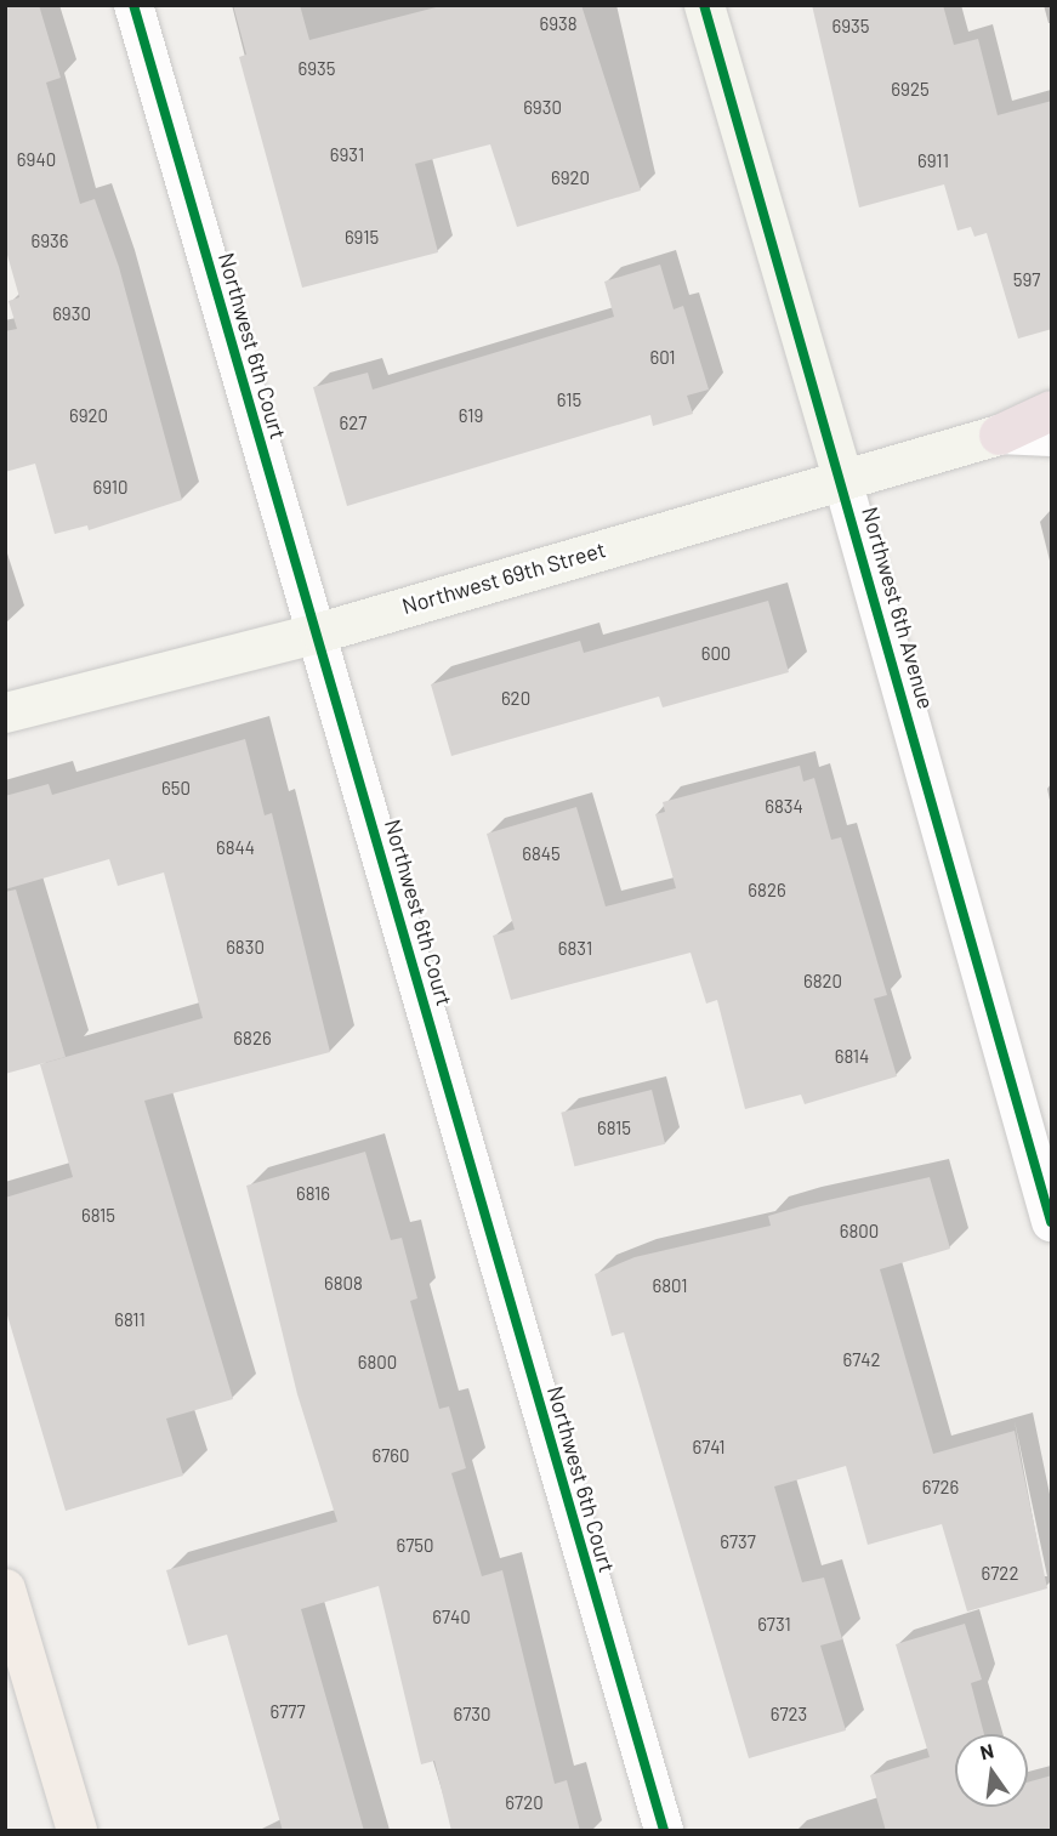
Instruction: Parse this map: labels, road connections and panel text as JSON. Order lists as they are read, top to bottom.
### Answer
{
  "streets": {
    "street": ["Northwest 6th Court", "Northwest 69th Street", "Northwest 6th Avenue"]
  },
  "crossings": [
    ["Northwest 6th Court", "Northwest 69th Street"],
    ["Northwest 69th Street", "Northwest 6th Avenue"]
  ],
  "house_numbers": [
    "6938",
    "6935",
    "6935",
    "6925",
    "6930",
    "6931",
    "6940",
    "6911",
    "6920",
    "6915",
    "6936",
    "597",
    "6930",
    "601",
    "615",
    "6920",
    "619",
    "627",
    "6910",
    "600",
    "620",
    "650",
    "6834",
    "6844",
    "6845",
    "6826",
    "6830",
    "6831",
    "6820",
    "6826",
    "6814",
    "6815",
    "6816",
    "6815",
    "6800",
    "6808",
    "6801",
    "6811",
    "6742",
    "6800",
    "6741",
    "6760",
    "6726",
    "6737",
    "6750",
    "6722",
    "6740",
    "6731",
    "6777",
    "6730",
    "6723",
    "6720"
  ],
  "north": "top"
}
